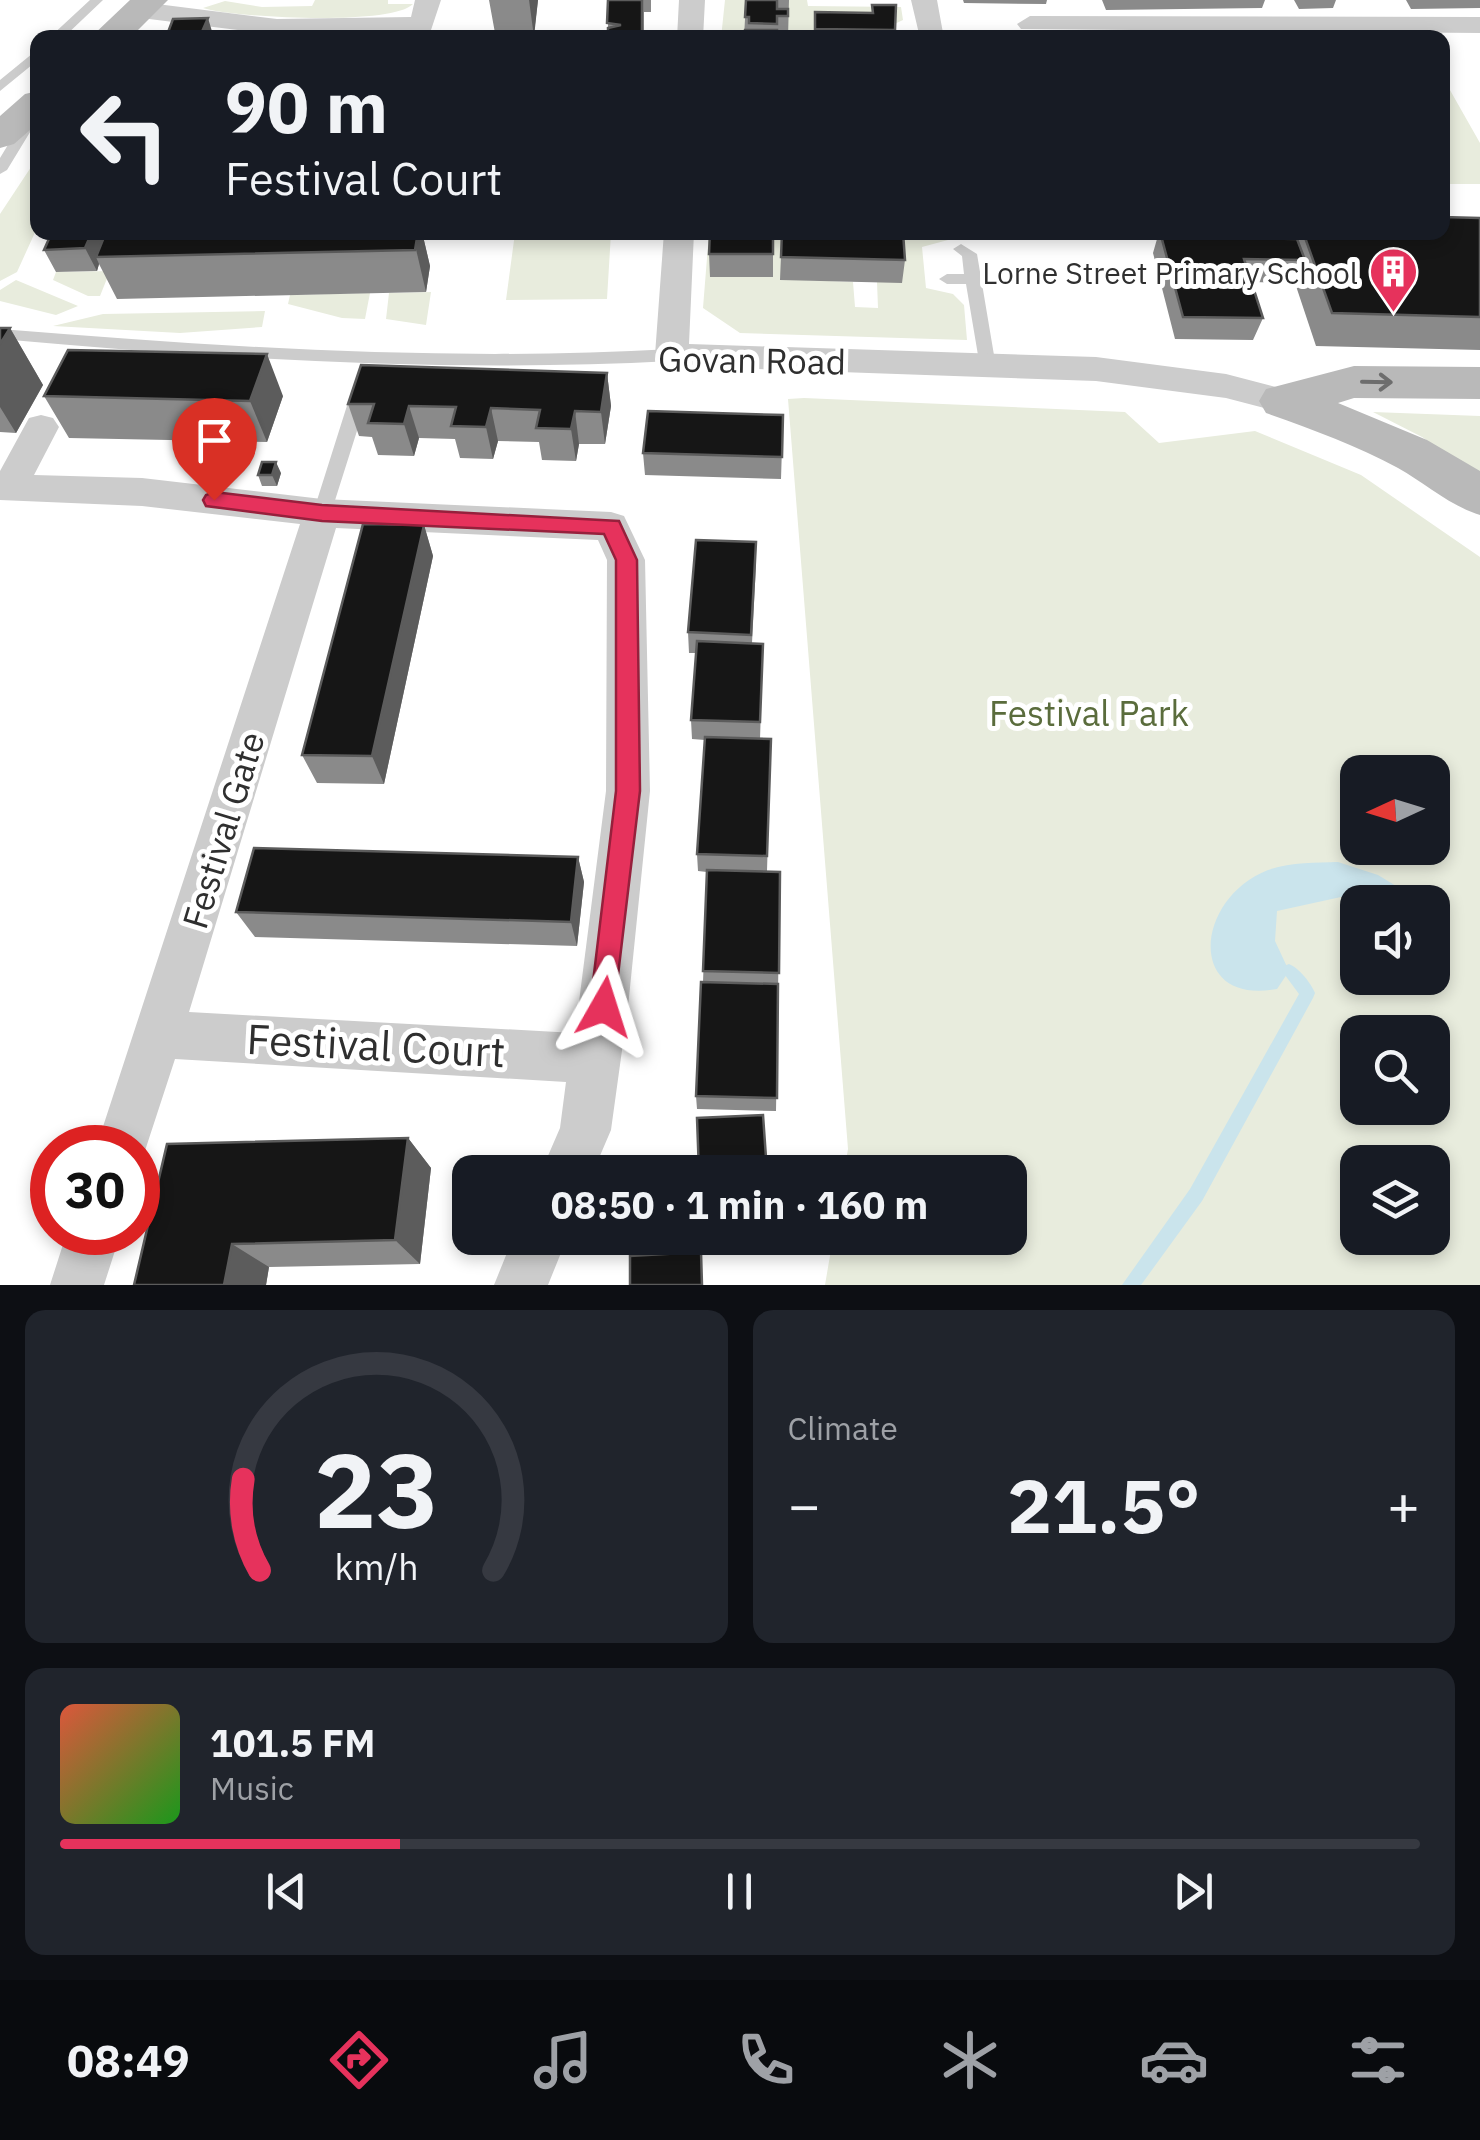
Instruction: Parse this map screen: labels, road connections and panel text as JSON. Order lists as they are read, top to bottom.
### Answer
{
  "streets": {
    "street": ["Govan Road", "Festival Gate", "Festival Court"]
  },
  "crossings": [
    ["Festival Gate", "Festival Court"]
  ],
  "parks": ["Festival Park"],
  "places": {
    "building": ["Lorne Street Primary School"]
  },
  "north": "left",
  "page": {
    "turn": ["90 m", "Festival Court"],
    "limit": "30",
    "trip": "08:50 · 1 min · 160 m",
    "tile": "Climate",
    "heat": ["−", "21.5°", "+"],
    "song": ["101.5 FM", "Music"],
    "tabs": "08:49",
    "gauge": ["23", "km/h"]
  }
}
